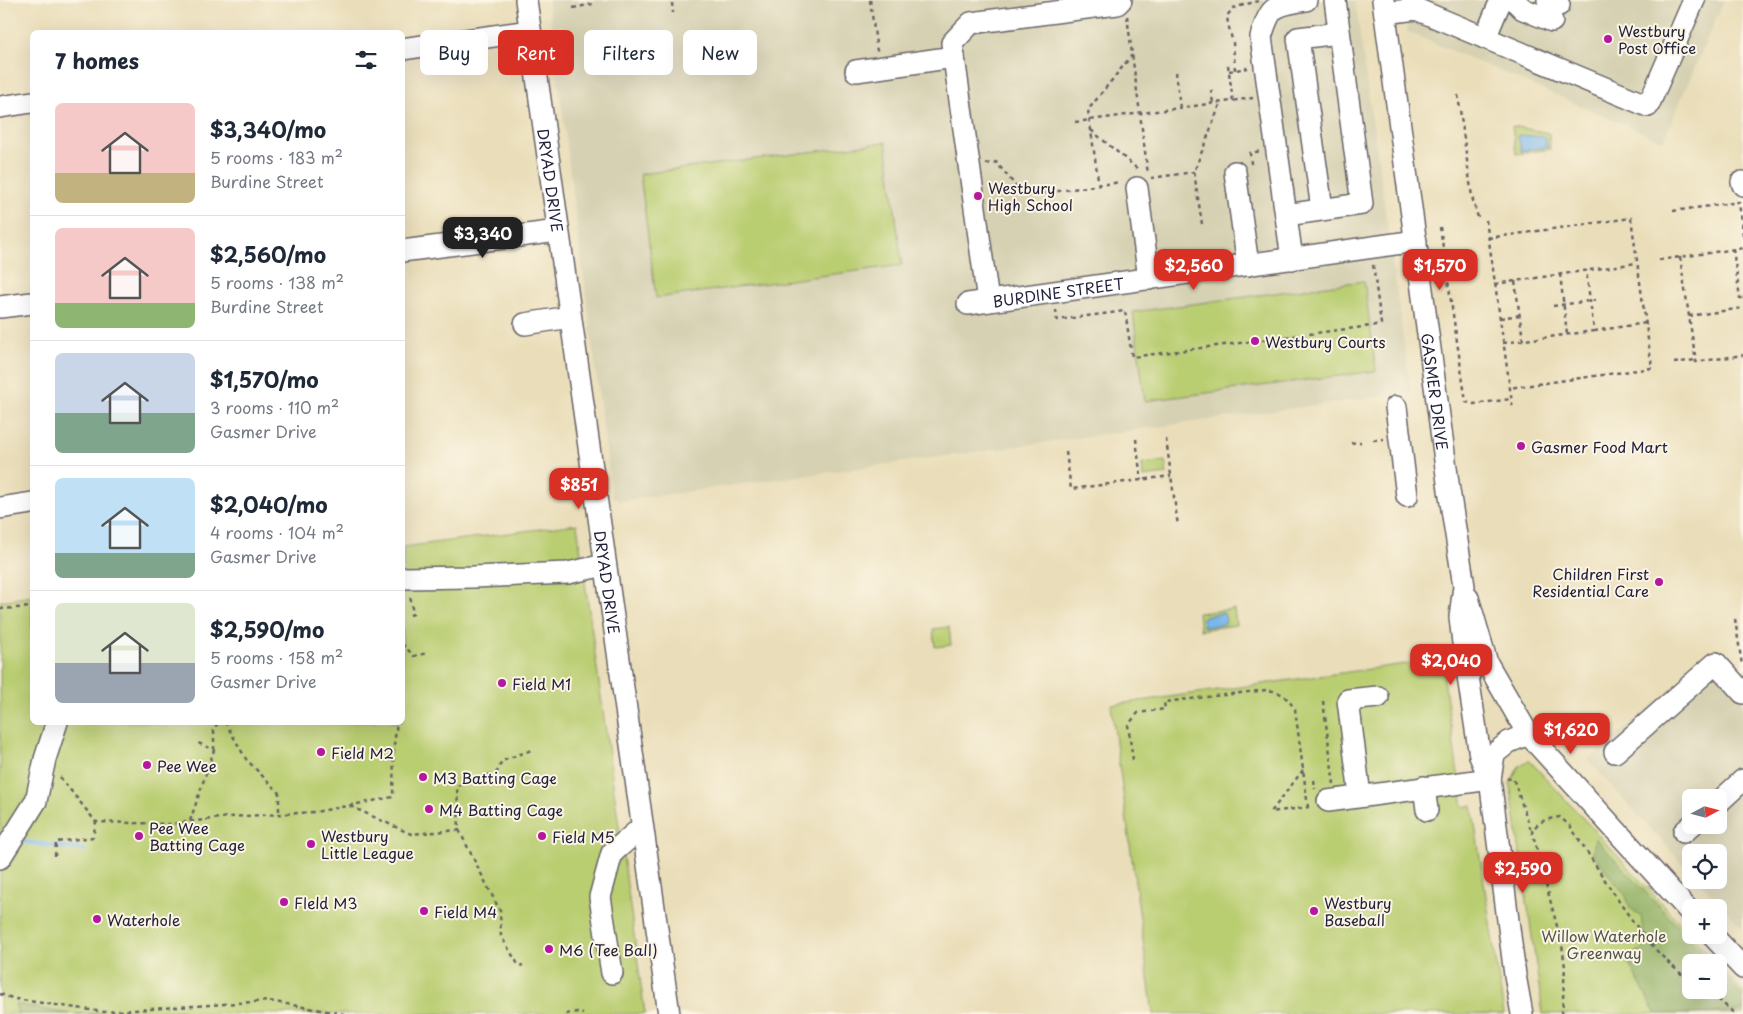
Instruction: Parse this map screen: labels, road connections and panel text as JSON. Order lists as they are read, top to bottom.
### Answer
{
  "streets": {
    "street": ["DRYAD DRIVE", "BURDINE STREET", "GASMER DRIVE"]
  },
  "crossings": [
    ["BURDINE STREET", "GASMER DRIVE"]
  ],
  "parks": ["Willow Waterhole Greenway"],
  "places": [
    "Westbury Post Office",
    "Westbury High School",
    "Westbury Courts",
    "Gasmer Food Mart",
    "Children First Residential Care",
    "Field M1",
    "Field M2",
    "Pee Wee",
    "M3 Batting Cage",
    "M4 Batting Cage",
    "Pee Wee Batting Cage",
    "Field M5",
    "Westbury Little League",
    "FIeld M3",
    "Field M4",
    "Westbury Baseball",
    "Waterhole",
    "M6 (Tee Ball)"
  ],
  "north": "right",
  "page": {
    "chip": [
      "Buy",
      "Rent",
      "Filters",
      "New"
    ],
    "heading": "7 homes",
    "list": [
      {
        "name": "$3,340/mo",
        "note": "5 rooms · 183 m² · Burdine Street"
      },
      {
        "name": "$2,560/mo",
        "note": "5 rooms · 138 m² · Burdine Street"
      },
      {
        "name": "$1,570/mo",
        "note": "3 rooms · 110 m² · Gasmer Drive"
      },
      {
        "name": "$2,040/mo",
        "note": "4 rooms · 104 m² · Gasmer Drive"
      },
      {
        "name": "$2,590/mo",
        "note": "5 rooms · 158 m² · Gasmer Drive"
      }
    ],
    "price": [
      "$3,340",
      "$2,560",
      "$1,570",
      "$851",
      "$2,040",
      "$1,620",
      "$2,590"
    ],
    "map_buttons": ["+", "−"]
  }
}
